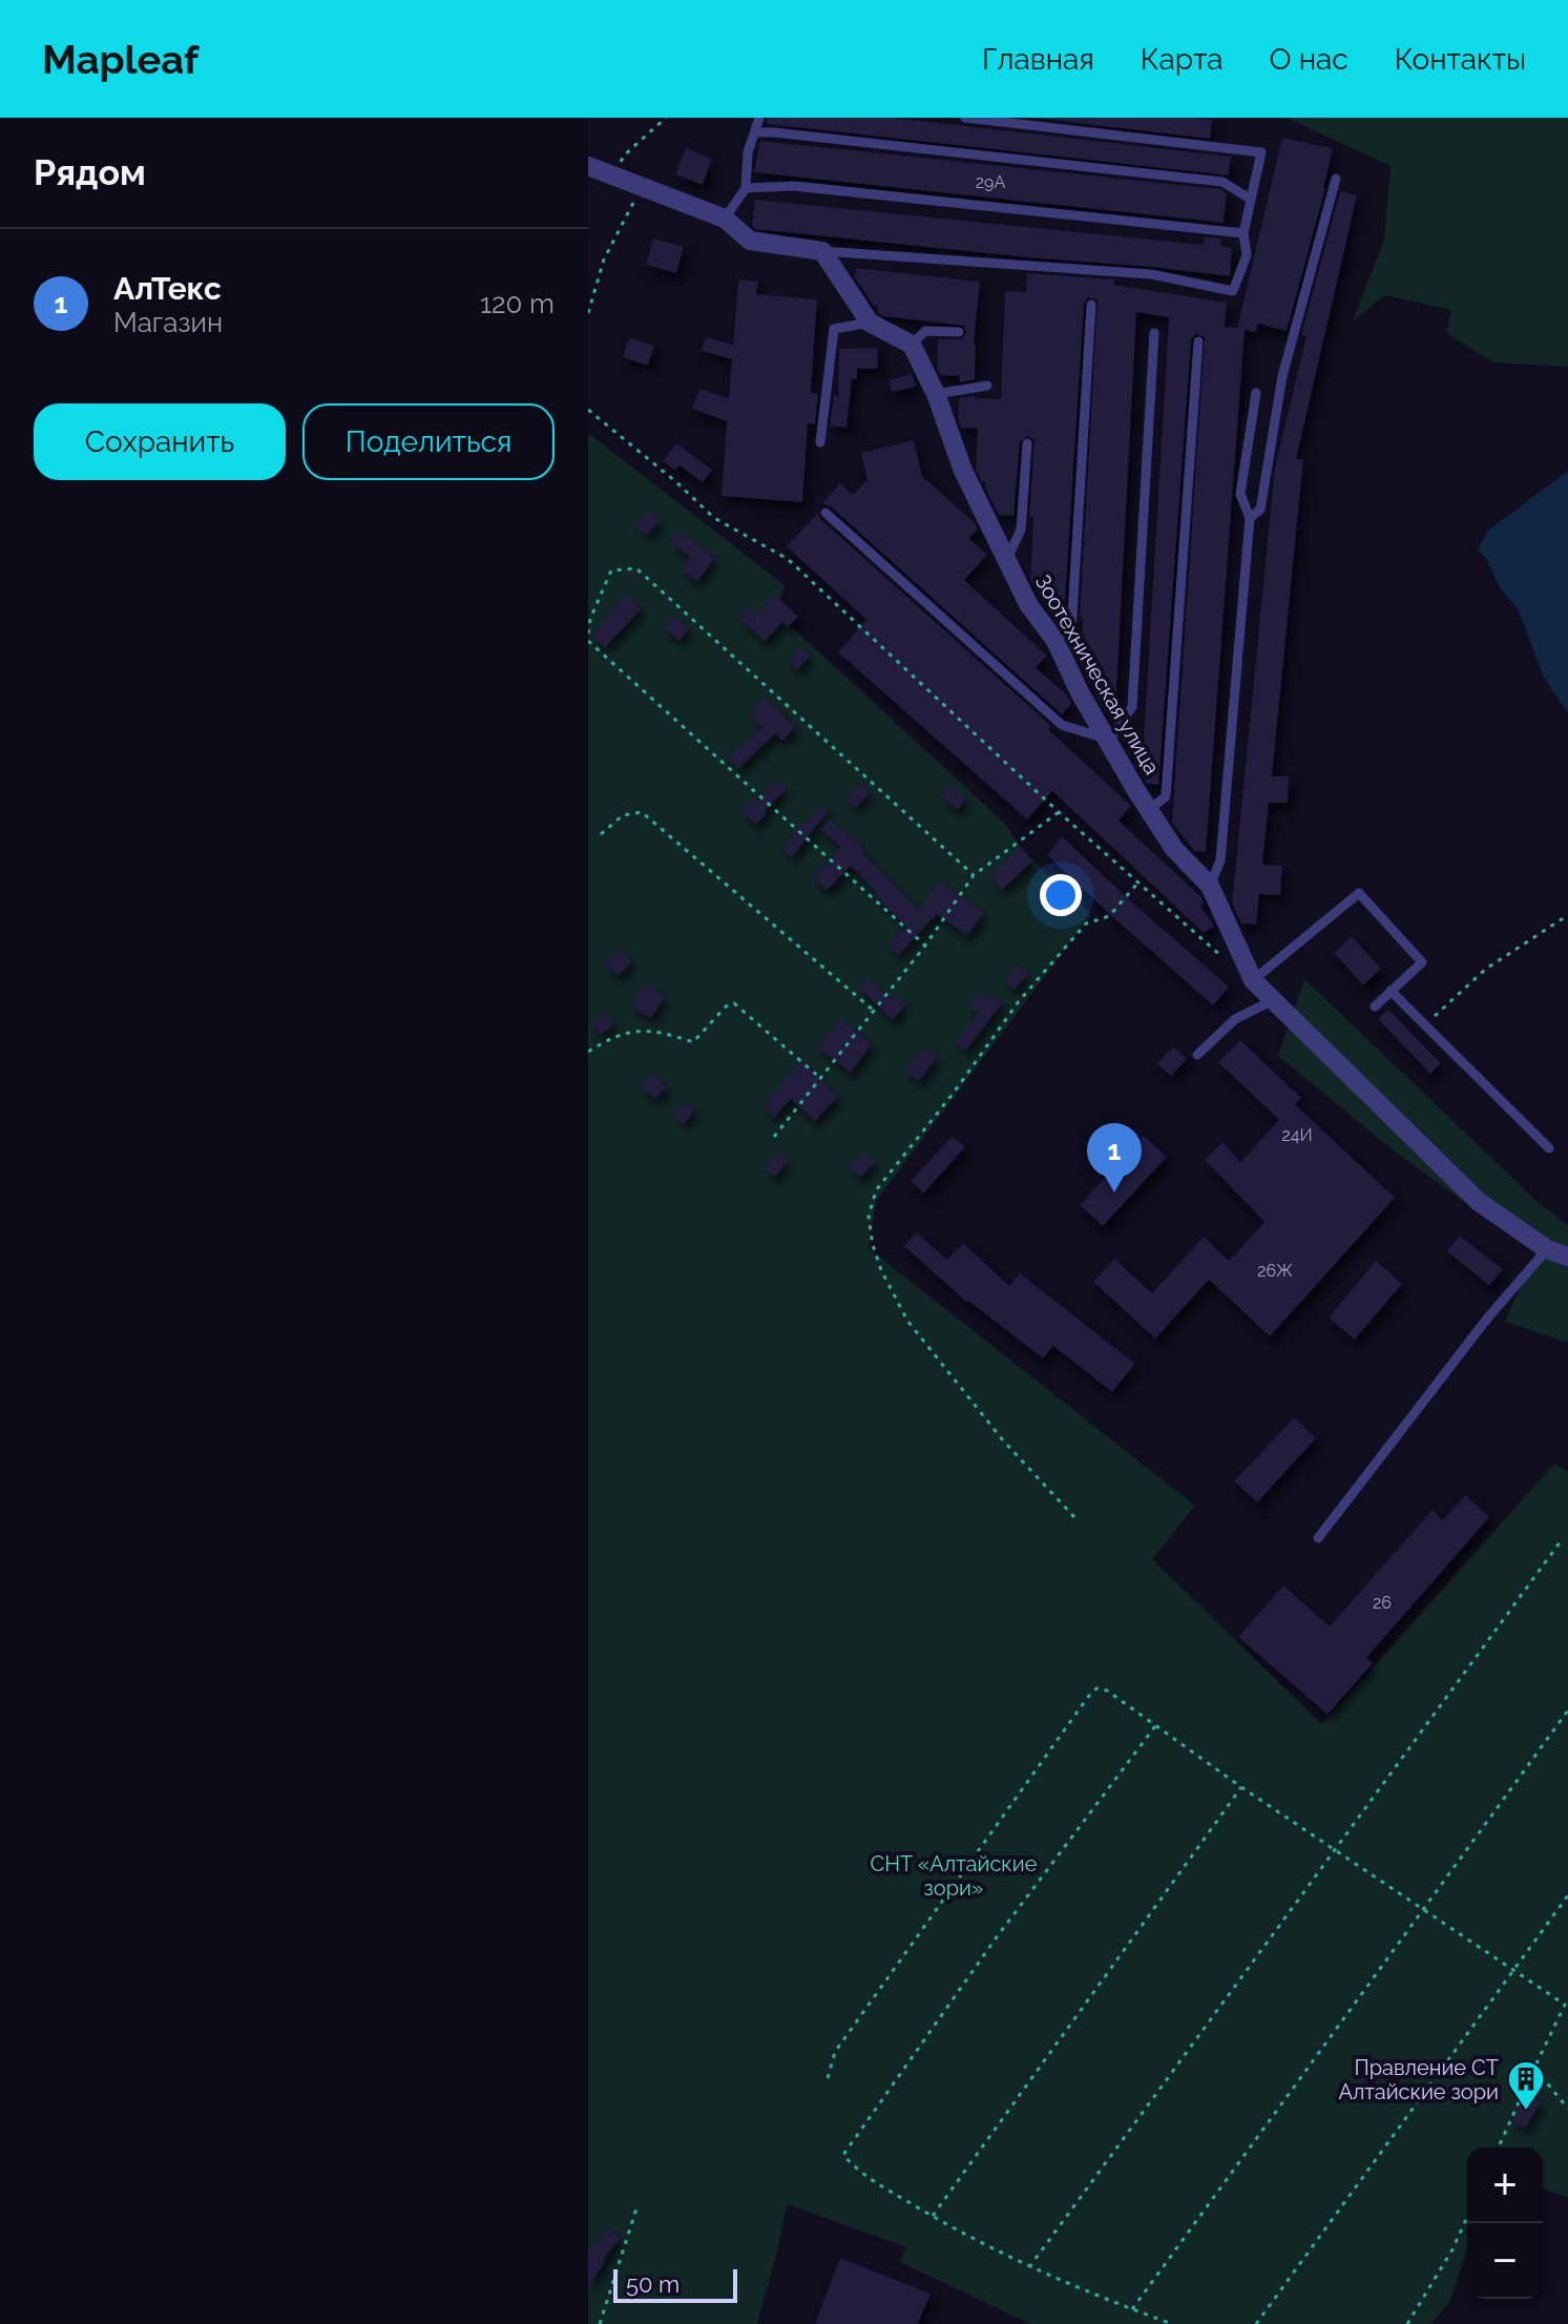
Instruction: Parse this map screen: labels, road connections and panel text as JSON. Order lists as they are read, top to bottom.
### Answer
{
  "streets": {
    "street": ["Зоотехническая улица"]
  },
  "parks": ["СНТ «Алтайские зори»"],
  "places": {
    "building": ["Правление СТ Алтайские зори"]
  },
  "house_numbers": [
    "29А",
    "24И",
    "26Ж",
    "26"
  ],
  "scale_bar": "50 m",
  "page": {
    "header": "Mapleaf",
    "nav": [
      "Главная",
      "Карта",
      "О нас",
      "Контакты"
    ],
    "heading": "Рядом",
    "list": [
      {
        "mark": "1",
        "name": "АлТекс",
        "note": "Магазин",
        "value": "120 m"
      }
    ],
    "buttons": ["Сохранить", "Поделиться"],
    "pins": "1",
    "map_buttons": ["+", "−"],
    "scale": "50 m"
  }
}
